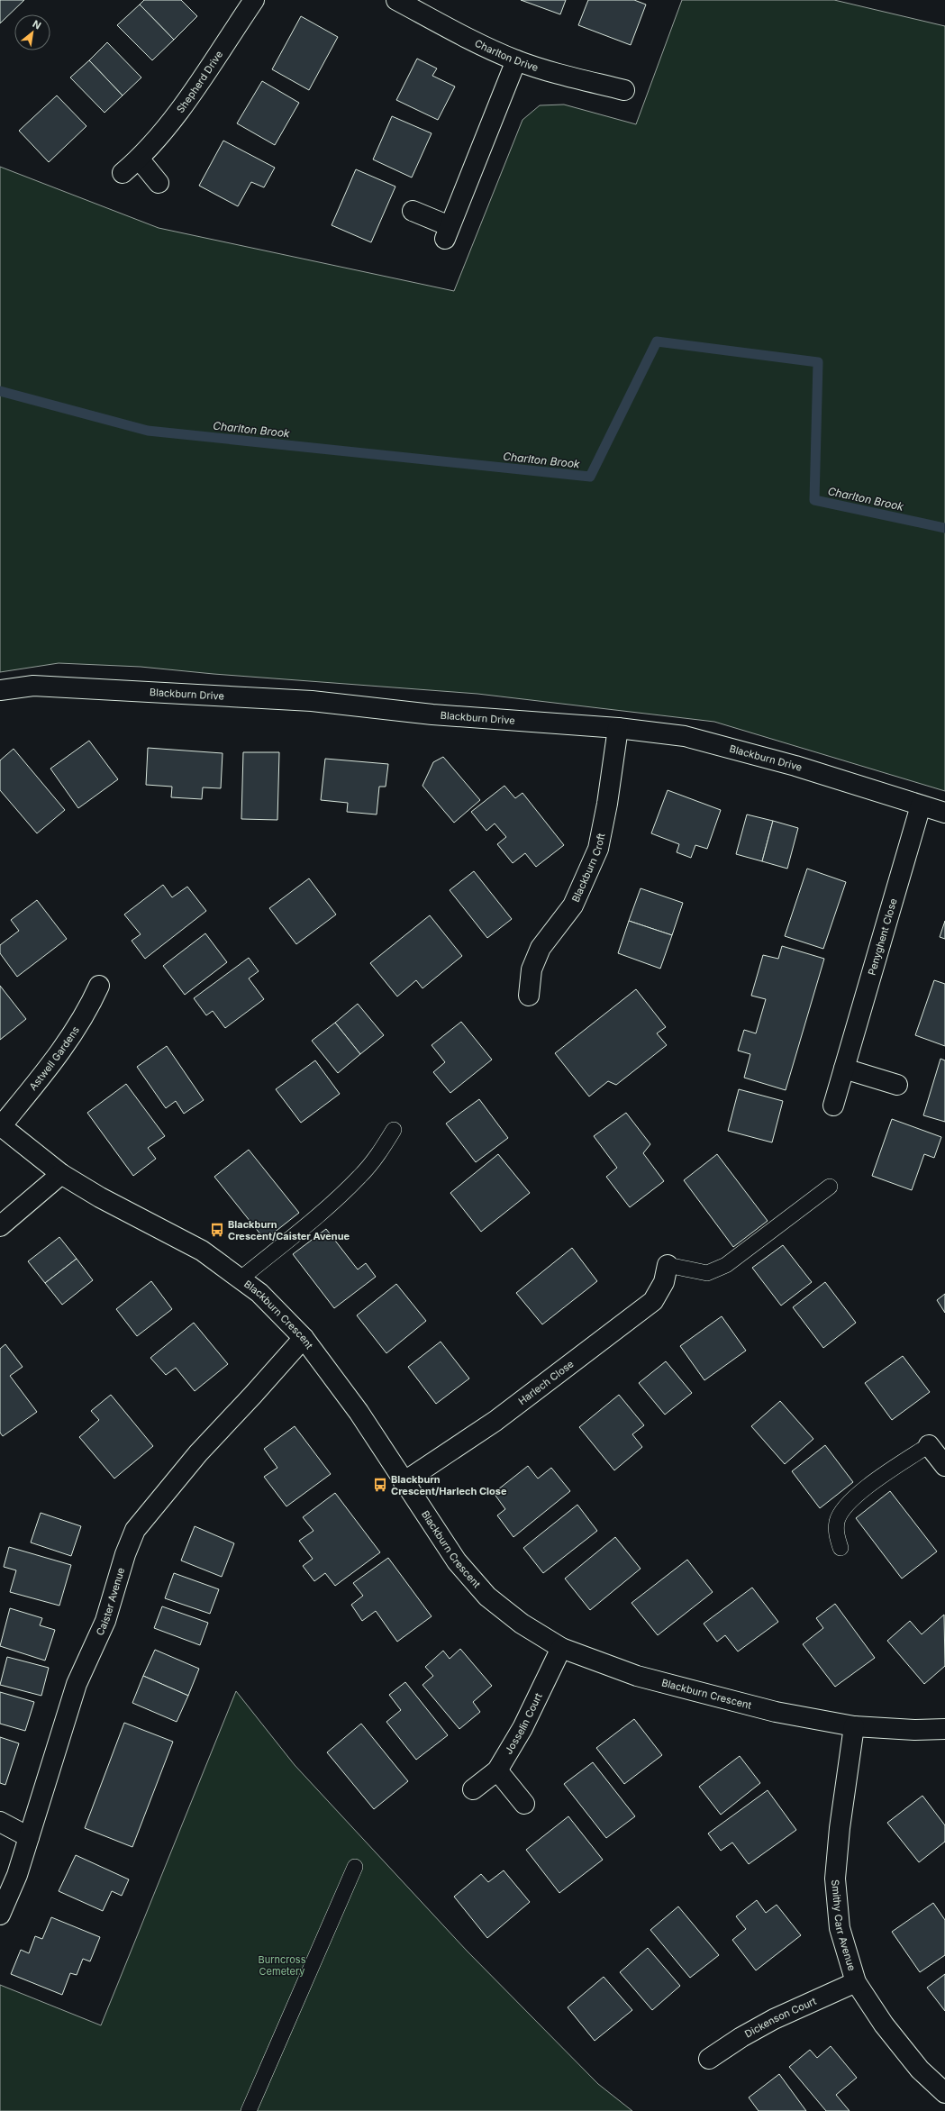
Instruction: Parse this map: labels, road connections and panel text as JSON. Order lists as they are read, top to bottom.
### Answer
{
  "streets": {
    "street": [
      "Charlton Drive",
      "Shepherd Drive",
      "Blackburn Drive",
      "Blackburn Croft",
      "Penyghent Close",
      "Astwell Gardens",
      "Blackburn Crescent",
      "Harlech Close",
      "Caister Avenue",
      "Josselin Court",
      "Smithy Carr Avenue",
      "Dickenson Court"
    ]
  },
  "crossings": [
    ["Blackburn Drive", "Blackburn Croft"],
    ["Blackburn Drive", "Penyghent Close"],
    ["Astwell Gardens", "Blackburn Crescent"],
    ["Blackburn Crescent", "Harlech Close"],
    ["Blackburn Crescent", "Caister Avenue"],
    ["Blackburn Crescent", "Josselin Court"],
    ["Blackburn Crescent", "Smithy Carr Avenue"],
    ["Smithy Carr Avenue", "Dickenson Court"]
  ],
  "water": ["Charlton Brook"],
  "parks": ["Burncross Cemetery"],
  "places": {
    "bus stop": ["Blackburn Crescent/Caister Avenue", "Blackburn Crescent/Harlech Close"]
  },
  "north": "top right"
}
